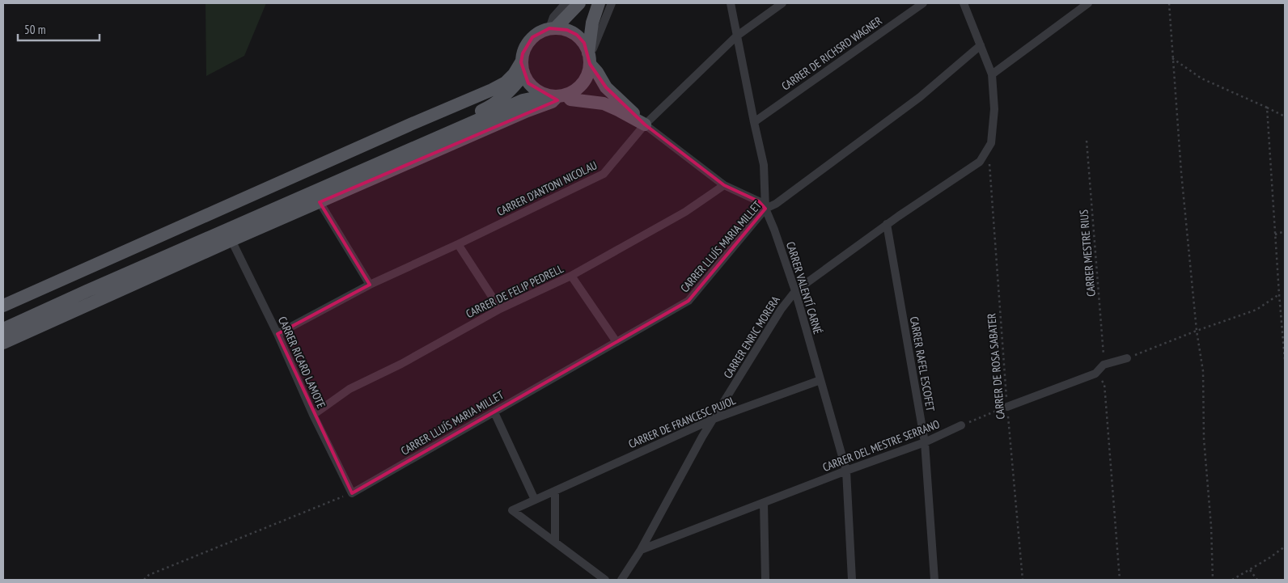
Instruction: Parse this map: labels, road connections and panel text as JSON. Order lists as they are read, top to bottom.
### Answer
{
  "streets": {
    "street": [
      "CARRER DE RICHSRD WAGNER",
      "CARRER D'ANTONI NICOLAU",
      "CARRER LLUÍS MARIA MILLET",
      "CARRER VALENTÍ CARNÉ",
      "CARRER DE FELIP PEDRELL",
      "CARRER ENRIC MORERA",
      "CARRER RICARD LAMOTE",
      "CARRER RAFEL ESCOFET",
      "CARRER DE FRANCESC PUJOL",
      "CARRER DEL MESTRE SERRANO"
    ],
    "path": ["CARRER MESTRE RIUS", "CARRER DE ROSA SABATER"]
  },
  "crossings": [
    ["CARRER DE RICHSRD WAGNER", "CARRER VALENTÍ CARNÉ"],
    ["CARRER D'ANTONI NICOLAU", "CARRER VALENTÍ CARNÉ"],
    ["CARRER D'ANTONI NICOLAU", "CARRER RICARD LAMOTE"],
    ["CARRER LLUÍS MARIA MILLET", "CARRER VALENTÍ CARNÉ"],
    ["CARRER LLUÍS MARIA MILLET", "CARRER ENRIC MORERA"],
    ["CARRER LLUÍS MARIA MILLET", "CARRER RICARD LAMOTE"],
    ["CARRER VALENTÍ CARNÉ", "CARRER ENRIC MORERA"],
    ["CARRER VALENTÍ CARNÉ", "CARRER DE FRANCESC PUJOL"],
    ["CARRER VALENTÍ CARNÉ", "CARRER DEL MESTRE SERRANO"],
    ["CARRER DE FELIP PEDRELL", "CARRER RICARD LAMOTE"],
    ["CARRER ENRIC MORERA", "CARRER RAFEL ESCOFET"],
    ["CARRER ENRIC MORERA", "CARRER DE ROSA SABATER"],
    ["CARRER ENRIC MORERA", "CARRER DE FRANCESC PUJOL"],
    ["CARRER ENRIC MORERA", "CARRER DEL MESTRE SERRANO"],
    ["CARRER RAFEL ESCOFET", "CARRER DEL MESTRE SERRANO"]
  ],
  "scale_bar": "50 m"
}
